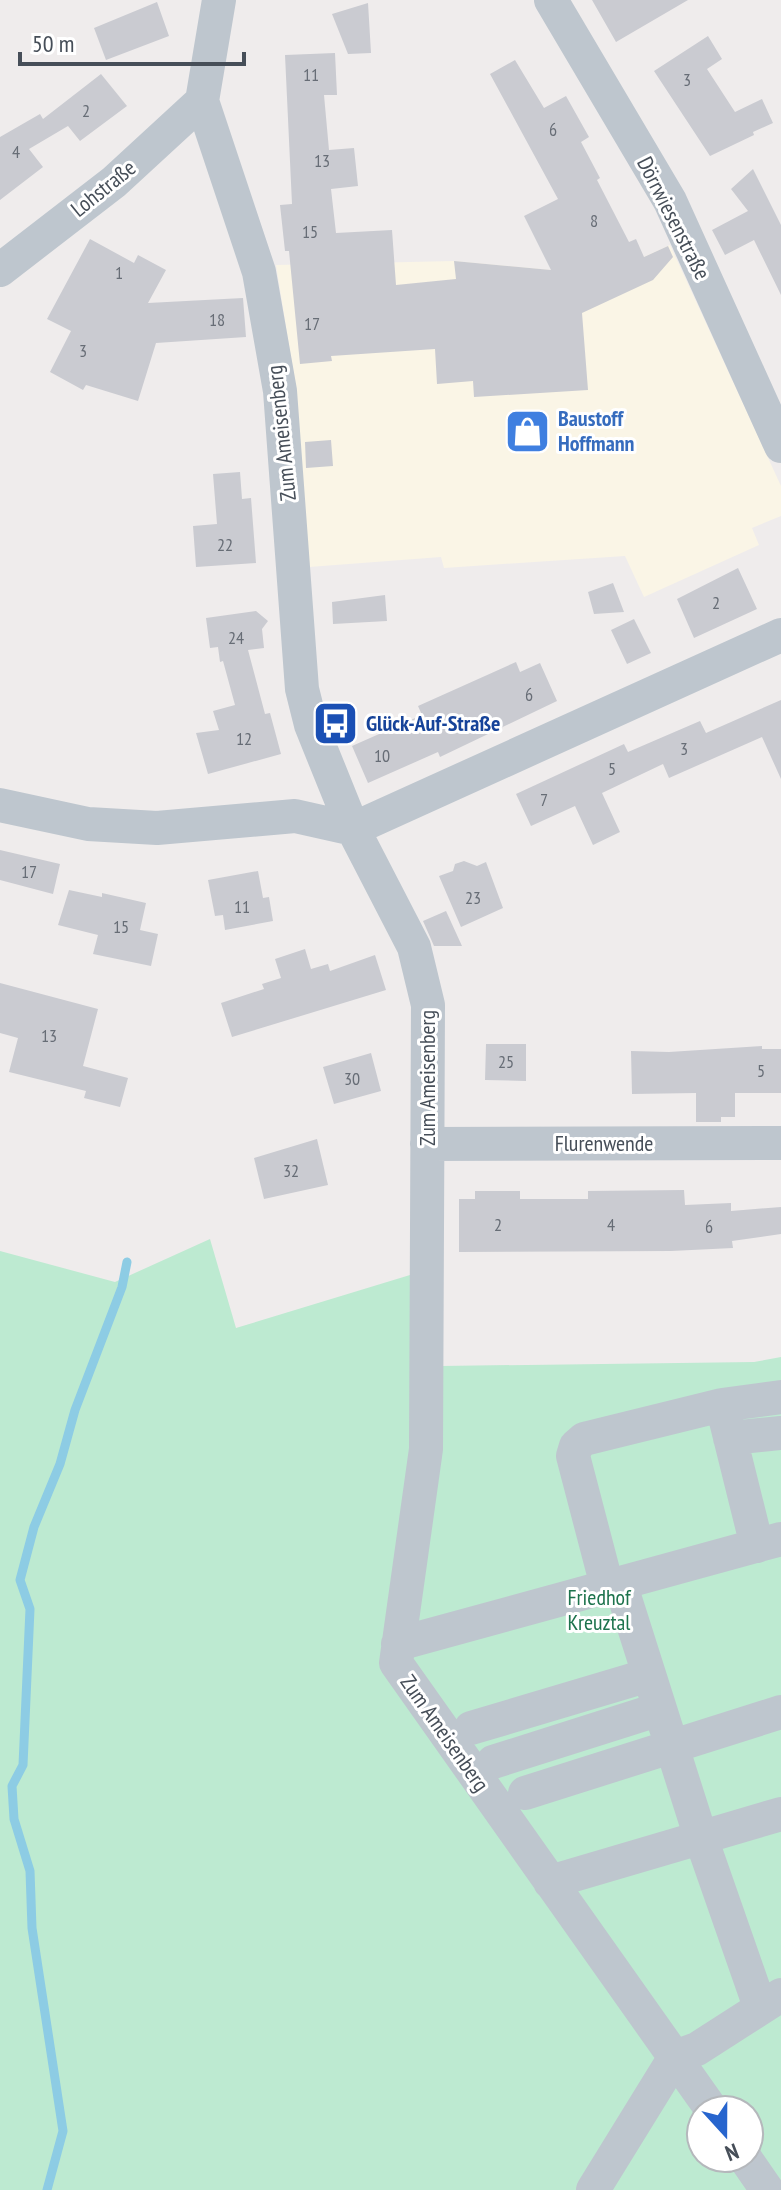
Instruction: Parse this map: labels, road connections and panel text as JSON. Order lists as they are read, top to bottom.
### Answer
{
  "streets": {
    "street": [
      "Lohstraße",
      "Dörrwiesenstraße",
      "Zum Ameisenberg",
      "Flurenwende"
    ]
  },
  "crossings": [
    ["Lohstraße", "Zum Ameisenberg"],
    ["Zum Ameisenberg", "Flurenwende"]
  ],
  "parks": ["Friedhof Kreuztal"],
  "places": {
    "shop": ["Baustoff Hoffmann"],
    "bus stop": ["Glück-Auf-Straße"]
  },
  "house_numbers": [
    "11",
    "3",
    "2",
    "6",
    "4",
    "13",
    "8",
    "15",
    "1",
    "18",
    "17",
    "3",
    "22",
    "2",
    "24",
    "6",
    "12",
    "3",
    "10",
    "5",
    "7",
    "17",
    "23",
    "11",
    "15",
    "13",
    "25",
    "5",
    "30",
    "32",
    "2",
    "4",
    "6"
  ],
  "scale_bar": "50 m",
  "north": "bottom"
}
